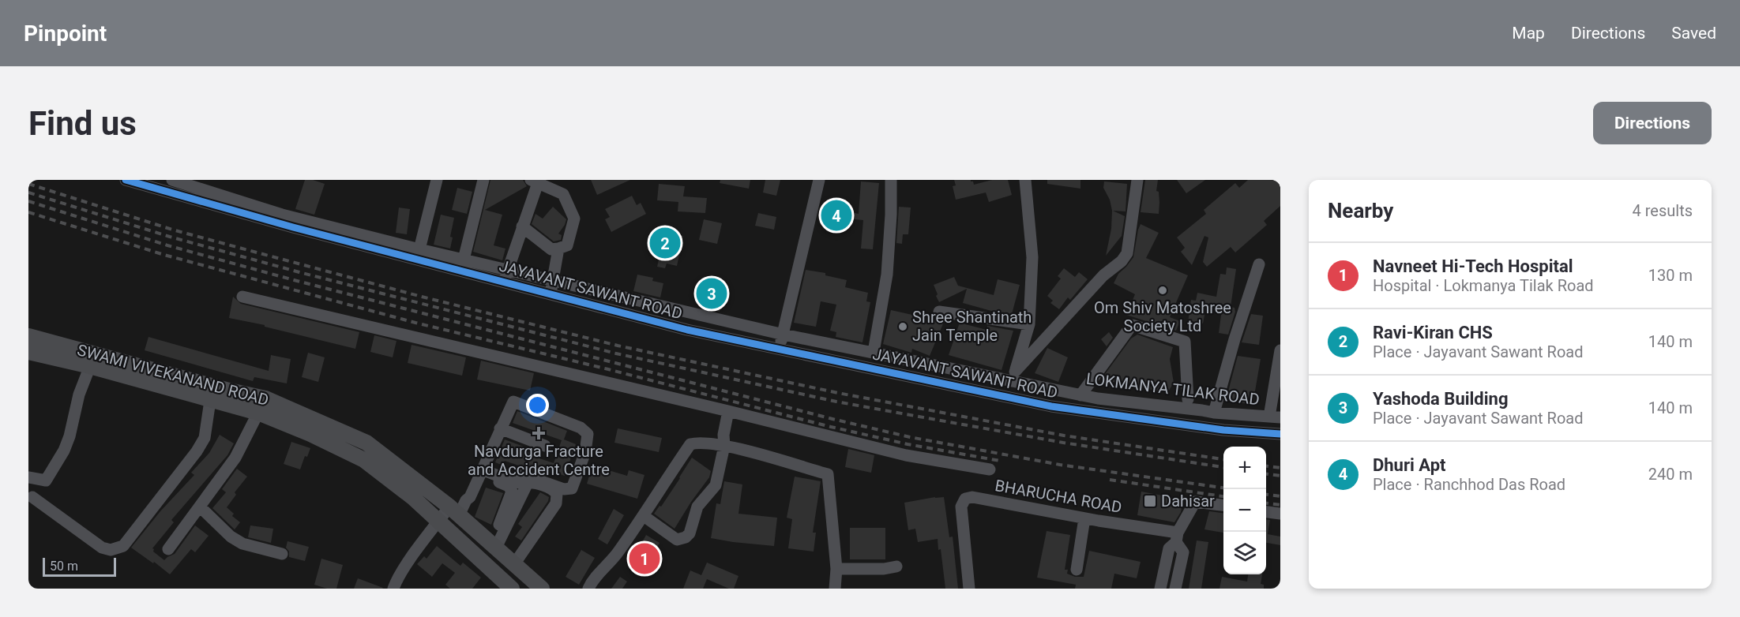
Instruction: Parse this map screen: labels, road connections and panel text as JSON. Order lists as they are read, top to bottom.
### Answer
{
  "streets": {
    "main road": ["SWAMI VIVEKANAND ROAD"],
    "street": ["JAYAVANT SAWANT ROAD", "LOKMANYA TILAK ROAD", "BHARUCHA ROAD"]
  },
  "crossings": [
    ["JAYAVANT SAWANT ROAD", "LOKMANYA TILAK ROAD"]
  ],
  "places": {
    "other": ["Om Shiv Matoshree Society Ltd", "Shree Shantinath Jain Temple"],
    "health": ["Navdurga Fracture and Accident Centre"],
    "transit": ["Dahisar"]
  },
  "scale_bar": "50 m",
  "page": {
    "header": "Pinpoint",
    "nav": ["Map", "Directions", "Saved"],
    "buttons": "Directions",
    "title": "Find us",
    "heading": ["Nearby", "4 results"],
    "pins": [
      "4",
      "2",
      "3",
      "1"
    ],
    "list": [
      {
        "mark": "1",
        "name": "Navneet Hi-Tech Hospital",
        "note": "Hospital · Lokmanya Tilak Road",
        "value": "130 m"
      },
      {
        "mark": "2",
        "name": "Ravi-Kiran CHS",
        "note": "Place · Jayavant Sawant Road",
        "value": "140 m"
      },
      {
        "mark": "3",
        "name": "Yashoda Building",
        "note": "Place · Jayavant Sawant Road",
        "value": "140 m"
      },
      {
        "mark": "4",
        "name": "Dhuri Apt",
        "note": "Place · Ranchhod Das Road",
        "value": "240 m"
      }
    ],
    "map_buttons": ["+", "−"],
    "scale": "50 m"
  }
}
